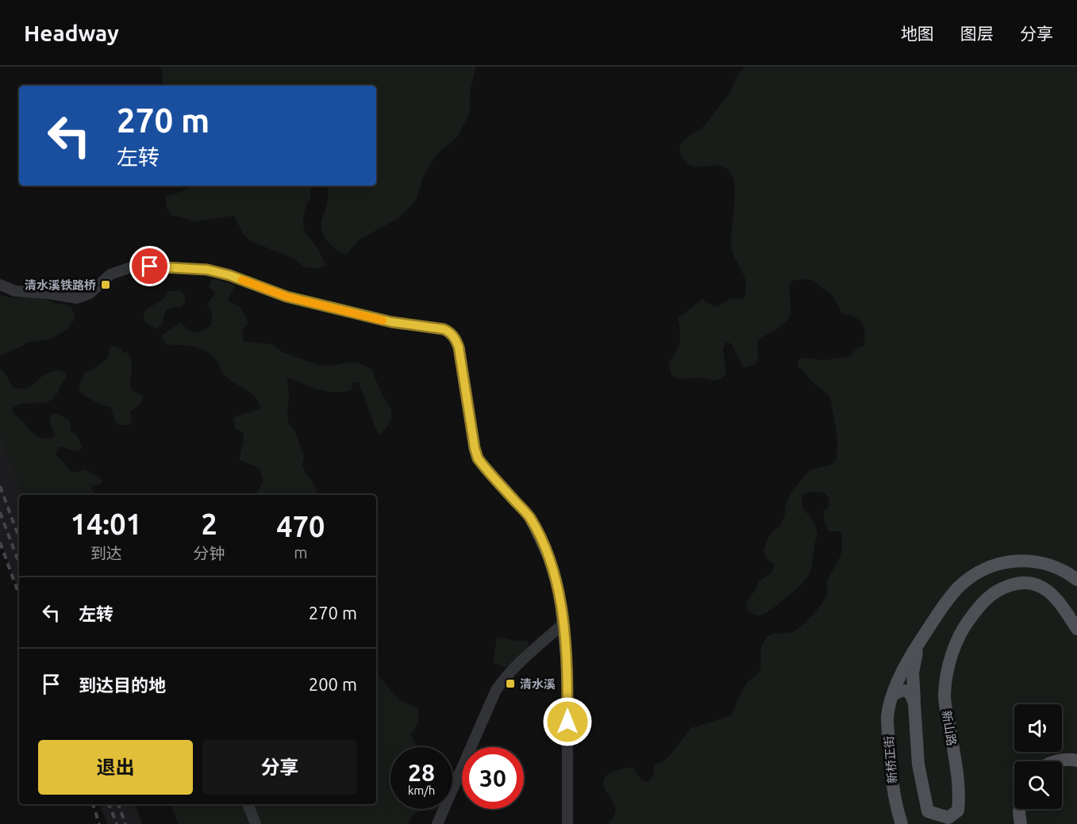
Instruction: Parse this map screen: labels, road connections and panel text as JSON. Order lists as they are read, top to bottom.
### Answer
{
  "streets": {
    "main road": ["新山路", "新桥正街"]
  },
  "places": {
    "transit": ["清水溪铁路桥", "清水溪"]
  },
  "page": {
    "header": "Headway",
    "nav": ["地图", "图层", "分享"],
    "turn": ["270 m", "左转"],
    "eta": [
      "14:01",
      "到达",
      "2",
      "分钟",
      "470",
      "m"
    ],
    "list": [
      {
        "name": "左转",
        "value": "270 m"
      },
      {
        "name": "到达目的地",
        "value": "200 m"
      }
    ],
    "buttons": ["退出", "分享"],
    "speed": "28 km/h",
    "limit": "30"
  }
}
